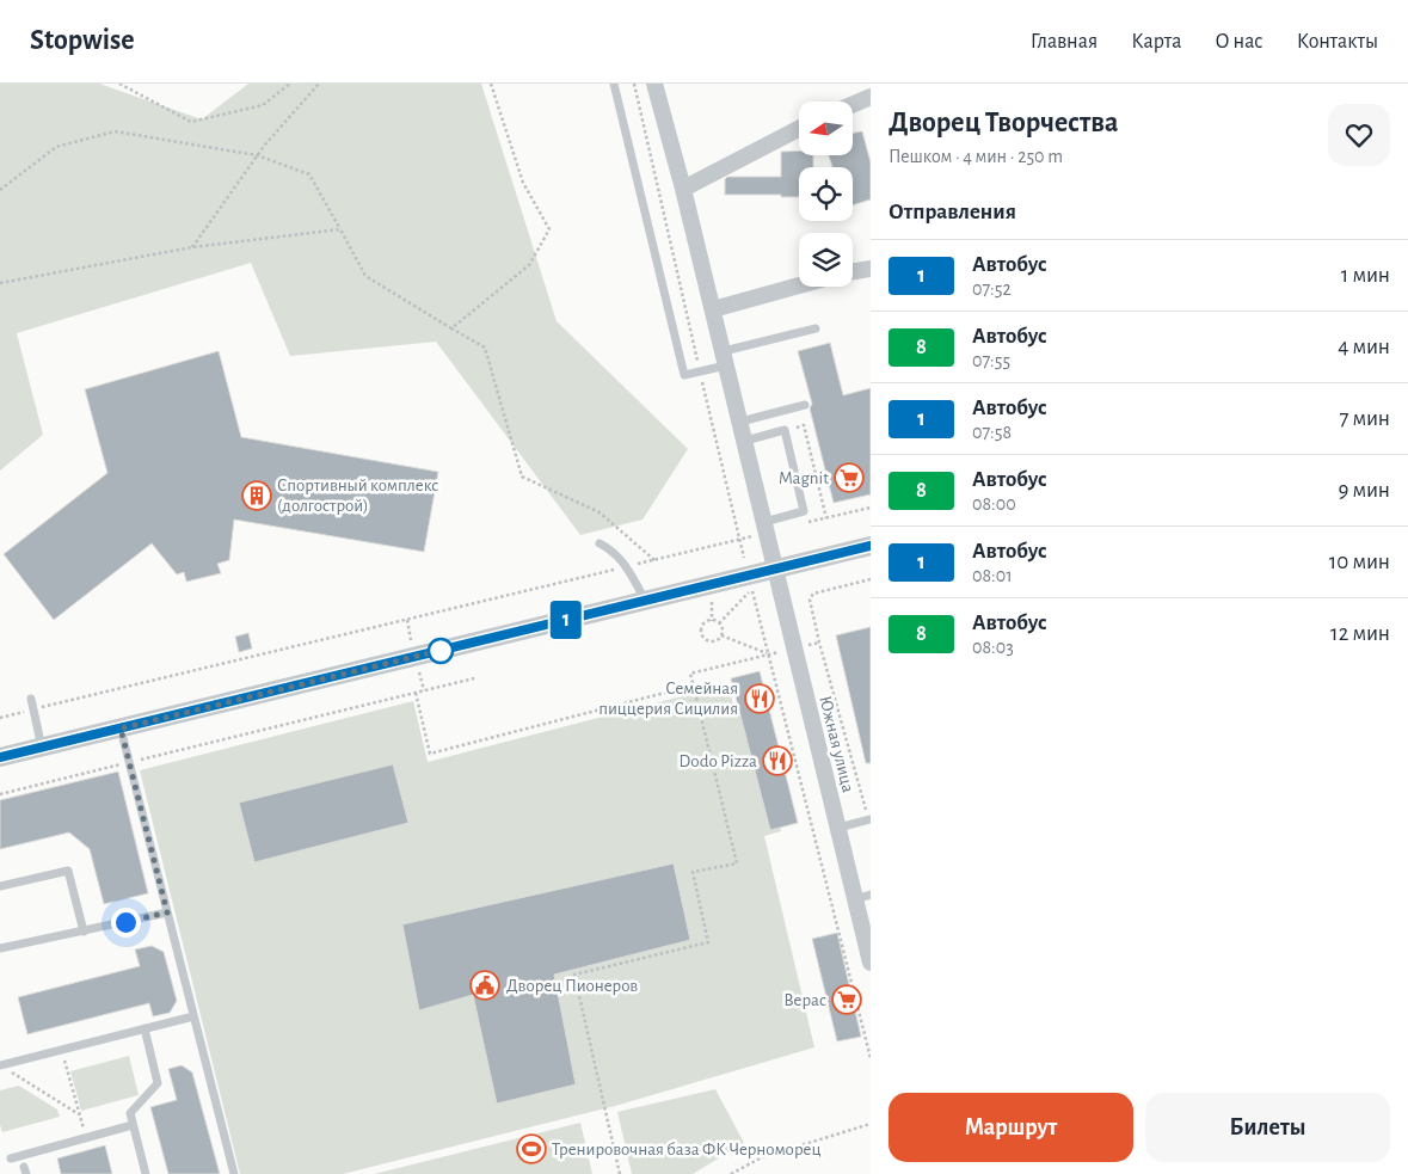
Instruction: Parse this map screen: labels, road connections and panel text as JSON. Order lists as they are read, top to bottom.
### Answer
{
  "streets": {
    "street": ["Южная улица"]
  },
  "places": {
    "supermarket": ["Magnit", "Верас"],
    "building": ["Спортивный комплекс (долгострой)"],
    "restaurant": ["Семейная пиццерия Сицилия", "Dodo Pizza"],
    "public building": ["Дворец Пионеров"],
    "sports": ["Тренировочная база ФК Черноморец"]
  },
  "lines": ["bus line 1"],
  "north": "left",
  "page": {
    "header": "Stopwise",
    "nav": [
      "Главная",
      "Карта",
      "О нас",
      "Контакты"
    ],
    "on_map": "1",
    "heading": [
      ["Дворец Творчества", "Пешком · 4 мин · 250 m"],
      "Отправления"
    ],
    "list": [
      {
        "mark": "1",
        "name": "Автобус",
        "note": "07:52",
        "value": "1 мин"
      },
      {
        "mark": "8",
        "name": "Автобус",
        "note": "07:55",
        "value": "4 мин"
      },
      {
        "mark": "1",
        "name": "Автобус",
        "note": "07:58",
        "value": "7 мин"
      },
      {
        "mark": "8",
        "name": "Автобус",
        "note": "08:00",
        "value": "9 мин"
      },
      {
        "mark": "1",
        "name": "Автобус",
        "note": "08:01",
        "value": "10 мин"
      },
      {
        "mark": "8",
        "name": "Автобус",
        "note": "08:03",
        "value": "12 мин"
      }
    ],
    "buttons": ["Маршрут", "Билеты"]
  }
}
